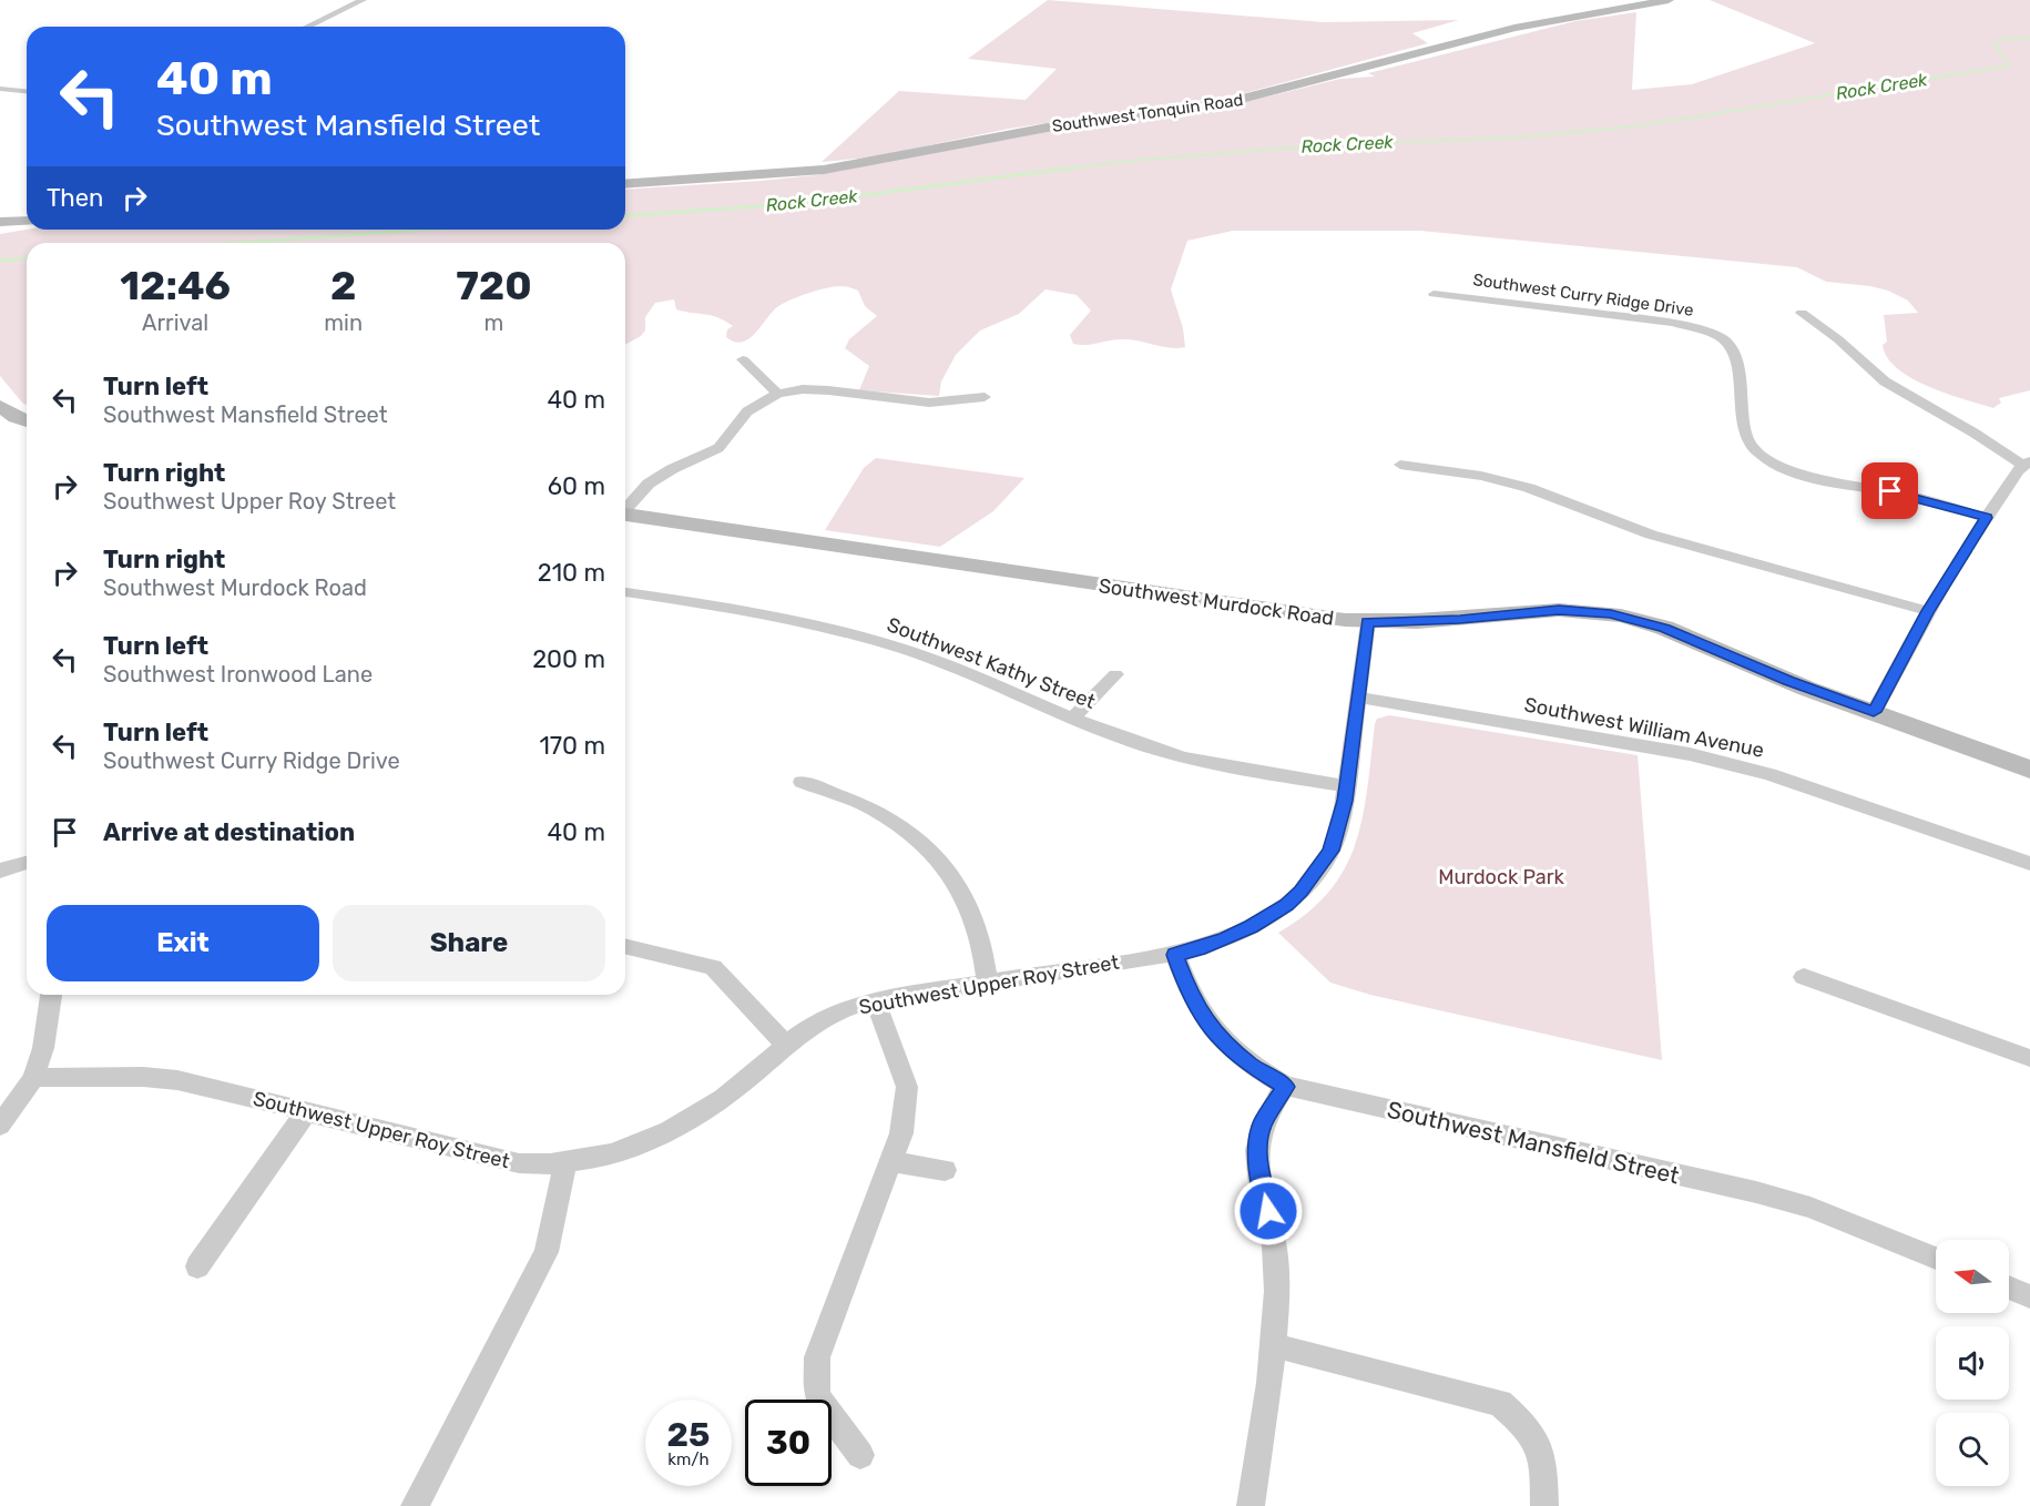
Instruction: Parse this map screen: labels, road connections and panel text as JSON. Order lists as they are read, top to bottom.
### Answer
{
  "streets": {
    "main road": ["Southwest Tonquin Road", "Southwest Murdock Road"],
    "street": [
      "Southwest Curry Ridge Drive",
      "Southwest Kathy Street",
      "Southwest William Avenue",
      "Southwest Upper Roy Street",
      "Southwest Mansfield Street"
    ]
  },
  "crossings": [
    ["Southwest Murdock Road", "Southwest Upper Roy Street"],
    ["Southwest Kathy Street", "Southwest Upper Roy Street"],
    ["Southwest William Avenue", "Southwest Upper Roy Street"],
    ["Southwest Upper Roy Street", "Southwest Mansfield Street"]
  ],
  "water": ["Rock Creek"],
  "parks": ["Murdock Park"],
  "north": "left",
  "page": {
    "turn": ["40 m", "Southwest Mansfield Street"],
    "then": "Then",
    "eta": [
      "12:46",
      "Arrival",
      "2",
      "min",
      "720",
      "m"
    ],
    "list": [
      {
        "name": "Turn left",
        "note": "Southwest Mansfield Street",
        "value": "40 m"
      },
      {
        "name": "Turn right",
        "note": "Southwest Upper Roy Street",
        "value": "60 m"
      },
      {
        "name": "Turn right",
        "note": "Southwest Murdock Road",
        "value": "210 m"
      },
      {
        "name": "Turn left",
        "note": "Southwest Ironwood Lane",
        "value": "200 m"
      },
      {
        "name": "Turn left",
        "note": "Southwest Curry Ridge Drive",
        "value": "170 m"
      },
      {
        "name": "Arrive at destination",
        "value": "40 m"
      }
    ],
    "buttons": ["Exit", "Share"],
    "speed": "25 km/h",
    "limit": "30"
  }
}
